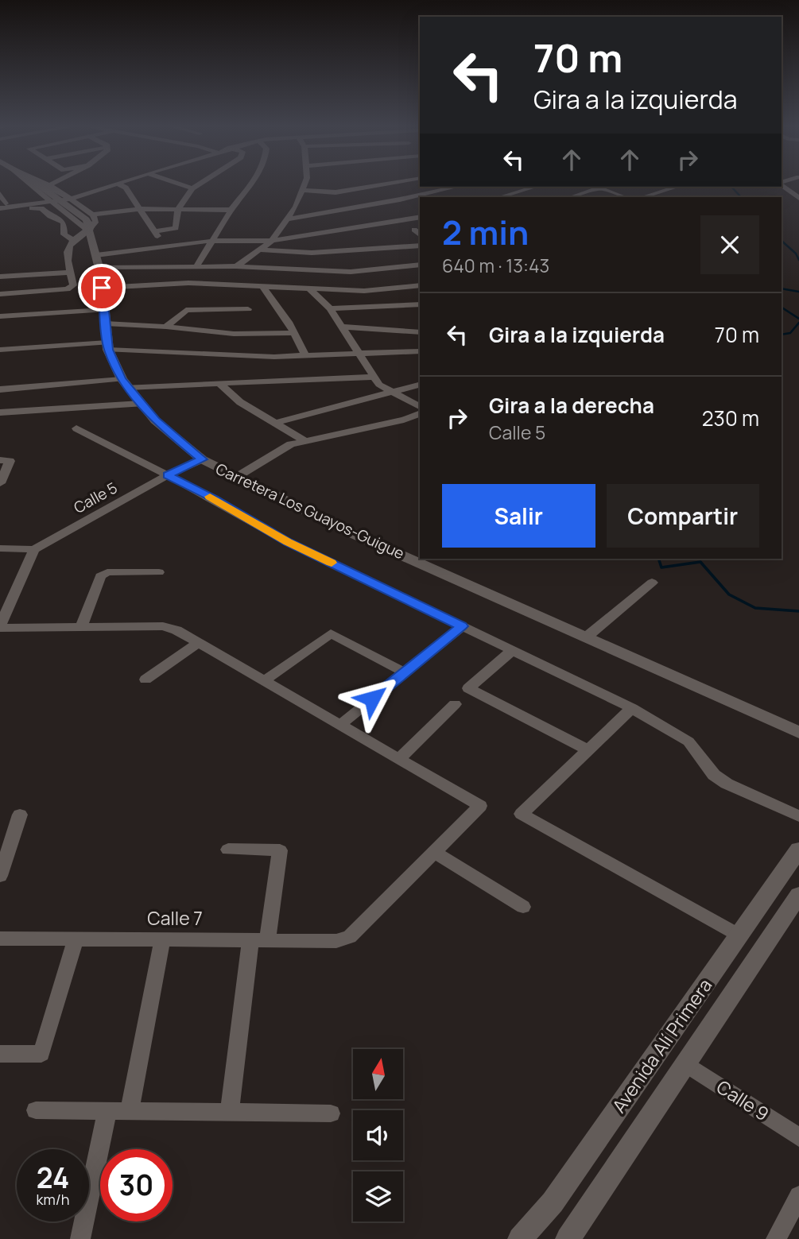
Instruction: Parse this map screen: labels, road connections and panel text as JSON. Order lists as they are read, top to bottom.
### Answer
{
  "streets": {
    "main road": ["Carretera Los Guayos-Guigue", "Avenida Alí Primera"],
    "street": ["Calle 5", "Calle 7", "Calle 9"]
  },
  "crossings": [
    ["Calle 5", "Carretera Los Guayos-Guigue"],
    ["Avenida Alí Primera", "Calle 9"]
  ],
  "north": "top",
  "page": {
    "turn": ["70 m", "Gira a la izquierda"],
    "heading": ["2 min", "640 m · 13:43"],
    "list": [
      {
        "name": "Gira a la izquierda",
        "value": "70 m"
      },
      {
        "name": "Gira a la derecha",
        "note": "Calle 5",
        "value": "230 m"
      }
    ],
    "buttons": ["Salir", "Compartir"],
    "speed": "24 km/h",
    "limit": "30"
  }
}
